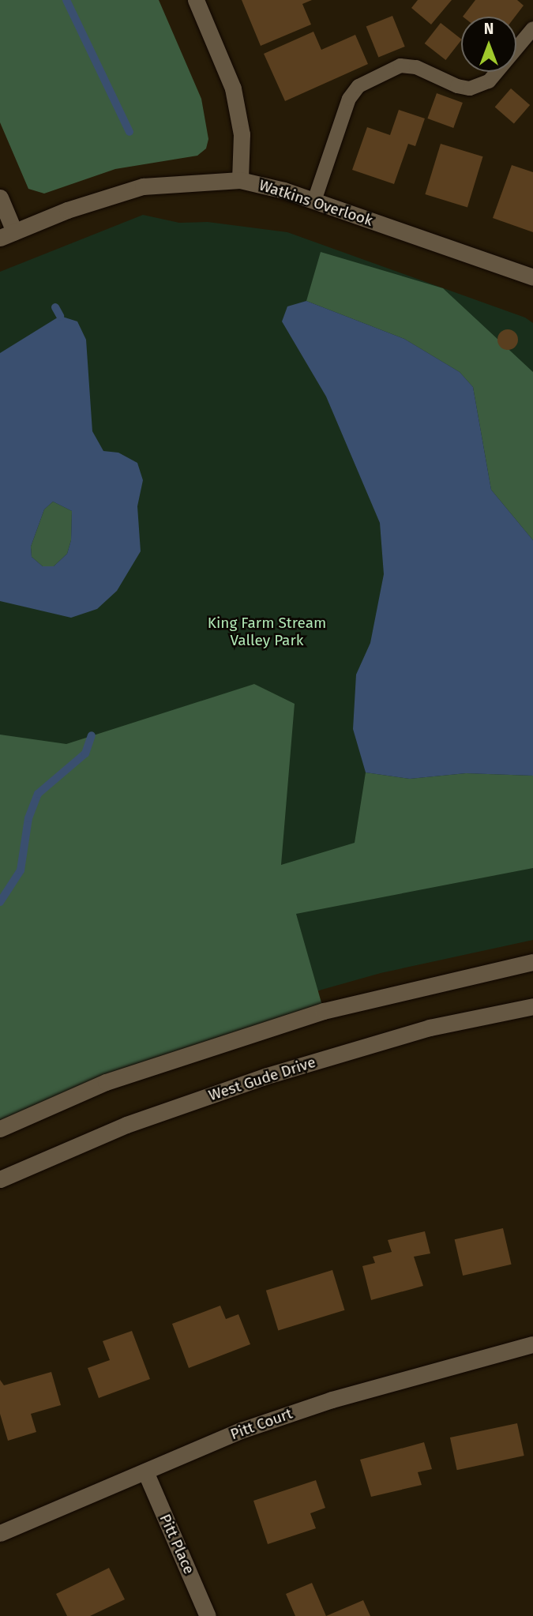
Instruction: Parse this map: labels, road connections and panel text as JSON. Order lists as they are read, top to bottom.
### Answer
{
  "streets": {
    "street": [
      "Watkins Overlook",
      "West Gude Drive",
      "Pitt Court",
      "Pitt Place"
    ]
  },
  "crossings": [
    ["Pitt Court", "Pitt Place"]
  ],
  "parks": ["King Farm Stream Valley Park"],
  "north": "top"
}
